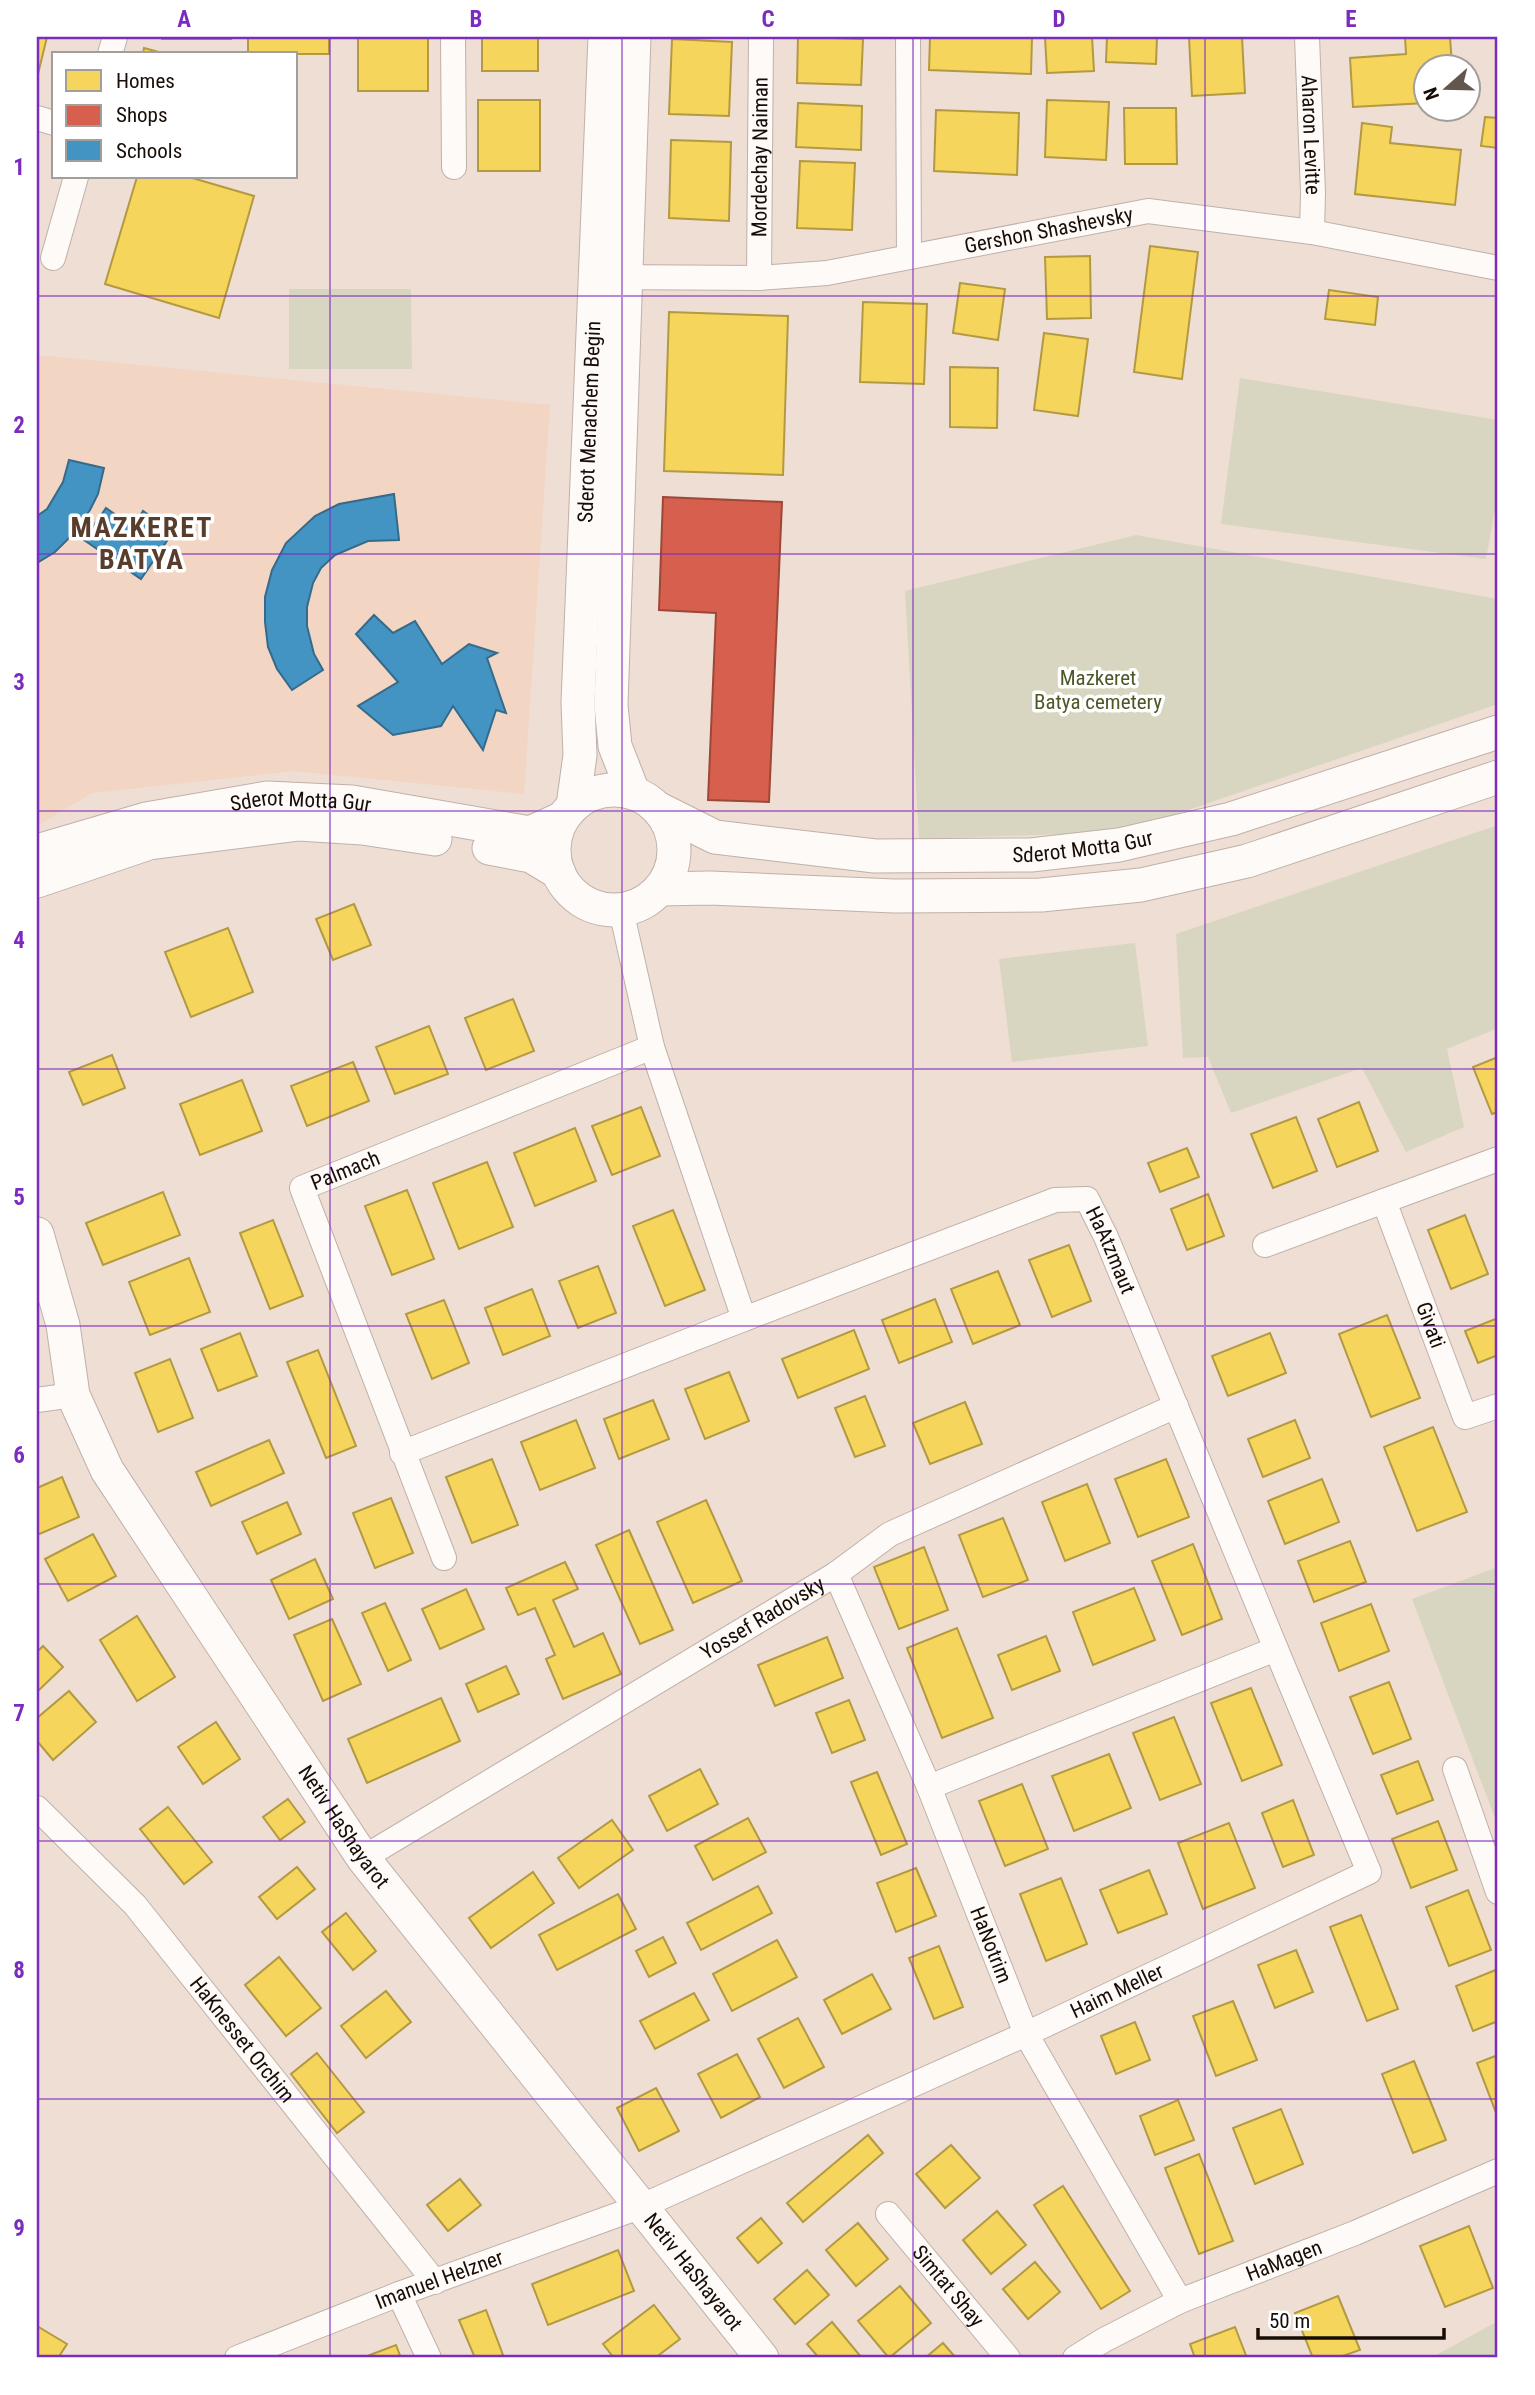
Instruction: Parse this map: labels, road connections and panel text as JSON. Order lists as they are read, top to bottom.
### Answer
{
  "streets": {
    "street": [
      "Aharon Levitte",
      "Mordechay Naiman",
      "Gershon Shashevsky",
      "Sderot Menachem Begin",
      "Sderot Motta Gur",
      "Palmach",
      "HaAtzmaut",
      "Givati",
      "Yossef Radovsky",
      "Netiv HaShayarot",
      "HaNotrim",
      "Haim Meller",
      "HaKnesset Orchim",
      "HaMagen",
      "Imanuel Helzner",
      "Simtat Shay"
    ]
  },
  "crossings": [
    ["Aharon Levitte", "Gershon Shashevsky"],
    ["Mordechay Naiman", "Gershon Shashevsky"],
    ["Gershon Shashevsky", "Sderot Menachem Begin"],
    ["Sderot Menachem Begin", "Sderot Motta Gur"],
    ["HaAtzmaut", "Yossef Radovsky"],
    ["HaAtzmaut", "Haim Meller"],
    ["Yossef Radovsky", "Netiv HaShayarot"],
    ["Yossef Radovsky", "HaNotrim"],
    ["Netiv HaShayarot", "Haim Meller"],
    ["Netiv HaShayarot", "Imanuel Helzner"],
    ["HaNotrim", "Haim Meller"],
    ["HaNotrim", "HaMagen"],
    ["Haim Meller", "Imanuel Helzner"],
    ["HaKnesset Orchim", "Imanuel Helzner"]
  ],
  "districts": ["MAZKERET BATYA"],
  "parks": ["Mazkeret Batya cemetery"],
  "legend": ["Homes", "Shops", "Schools"],
  "scale_bar": "50 m",
  "north": "left",
  "grid": {
    "columns": [
      "A",
      "B",
      "C",
      "D",
      "E"
    ],
    "rows": [
      "1",
      "2",
      "3",
      "4",
      "5",
      "6",
      "7",
      "8",
      "9"
    ]
  }
}
